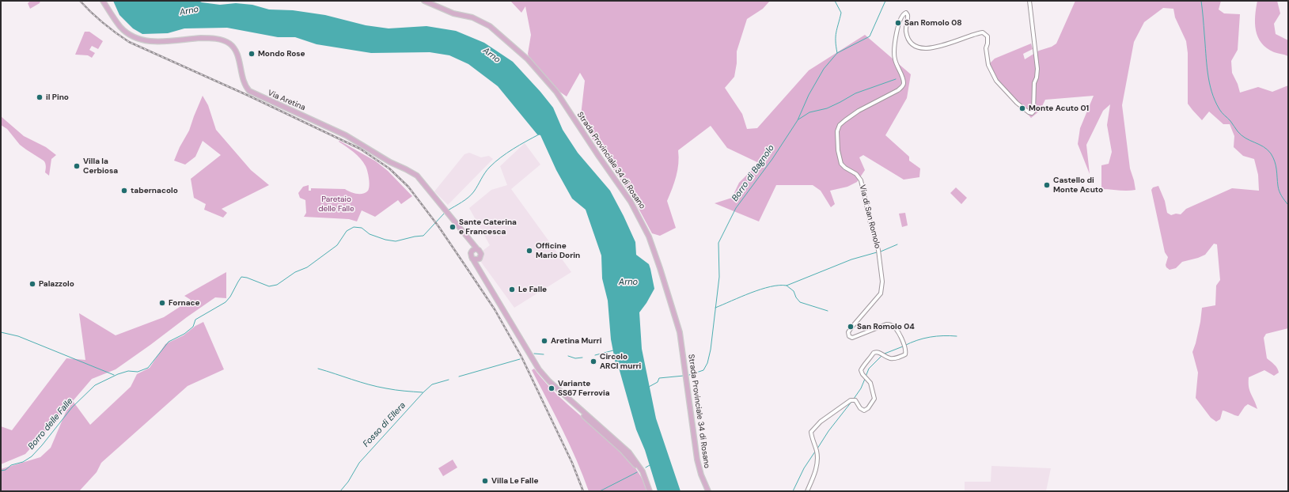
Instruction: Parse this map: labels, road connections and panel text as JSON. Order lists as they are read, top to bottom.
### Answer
{
  "streets": {
    "main road": ["Via Aretina", "Strada Provinciale 34 di Rosano"],
    "street": ["Via di San Romolo"]
  },
  "water": [
    "Arno",
    "Borro di Bagnolo",
    "Borro delle Falle",
    "Fosso di Ellera"
  ],
  "parks": ["Paretaio delle Falle"],
  "places": [
    "San Romolo 08",
    "Mondo Rose",
    "il Pino",
    "Monte Acuto 01",
    "Villa la Cerbiosa",
    "Castello di Monte Acuto",
    "tabernacolo",
    "Sante Caterina e Francesca",
    "Officine Mario Dorin",
    "Palazzolo",
    "Le Falle",
    "Fornace",
    "San Romolo 04",
    "Aretina Murri",
    "Circolo ARCI murri",
    "Variante SS67 Ferrovia",
    "Villa Le Falle"
  ]
}
